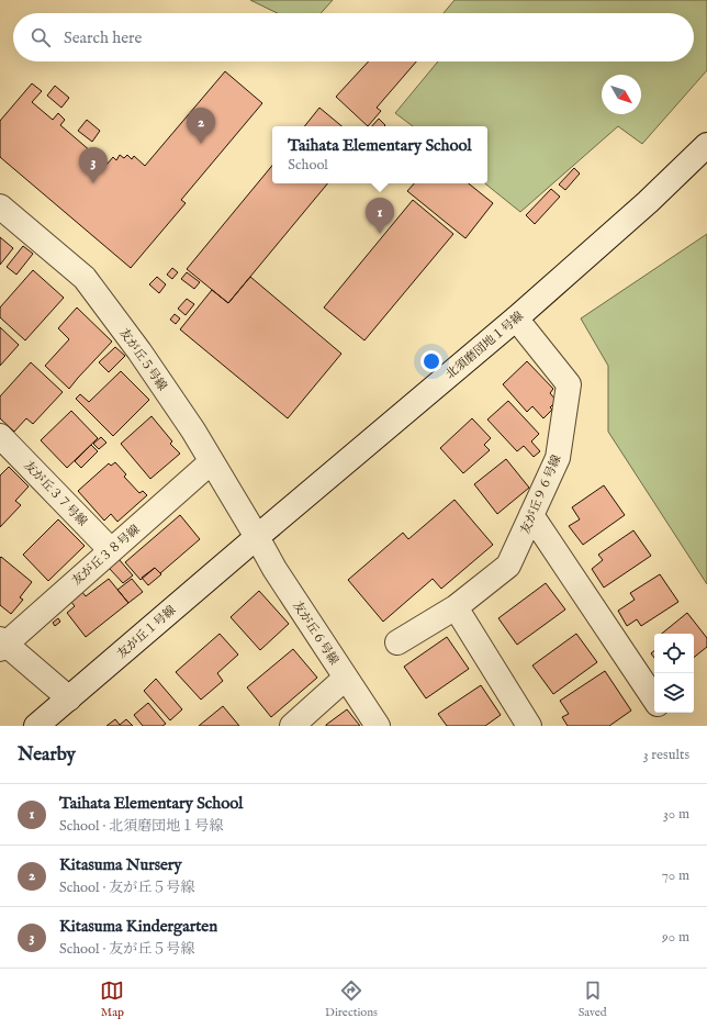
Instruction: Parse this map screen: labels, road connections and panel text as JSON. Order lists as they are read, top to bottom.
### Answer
{
  "streets": {
    "street": [
      "北須磨団地１号線",
      "友が丘５号線",
      "友が丘３７号線",
      "友が丘９６号線",
      "友が丘３８号線",
      "友が丘１号線",
      "友が丘６号線"
    ]
  },
  "crossings": [
    ["北須磨団地１号線", "友が丘５号線"],
    ["北須磨団地１号線", "友が丘９６号線"],
    ["北須磨団地１号線", "友が丘１号線"],
    ["北須磨団地１号線", "友が丘６号線"],
    ["友が丘５号線", "友が丘３８号線"],
    ["友が丘５号線", "友が丘１号線"],
    ["友が丘５号線", "友が丘６号線"],
    ["友が丘３７号線", "友が丘３８号線"],
    ["友が丘１号線", "友が丘６号線"]
  ],
  "north": "bottom right",
  "page": {
    "search": "Search here",
    "pins": ["2", "3", "1"],
    "popup": ["Taihata Elementary School", "School"],
    "heading": ["Nearby", "3 results"],
    "list": [
      {
        "mark": "1",
        "name": "Taihata Elementary School",
        "note": "School · 北須磨団地１号線",
        "value": "30 m"
      },
      {
        "mark": "2",
        "name": "Kitasuma Nursery",
        "note": "School · 友が丘５号線",
        "value": "70 m"
      },
      {
        "mark": "3",
        "name": "Kitasuma Kindergarten",
        "note": "School · 友が丘５号線",
        "value": "90 m"
      }
    ],
    "nav": ["Map", "Directions", "Saved"]
  }
}
